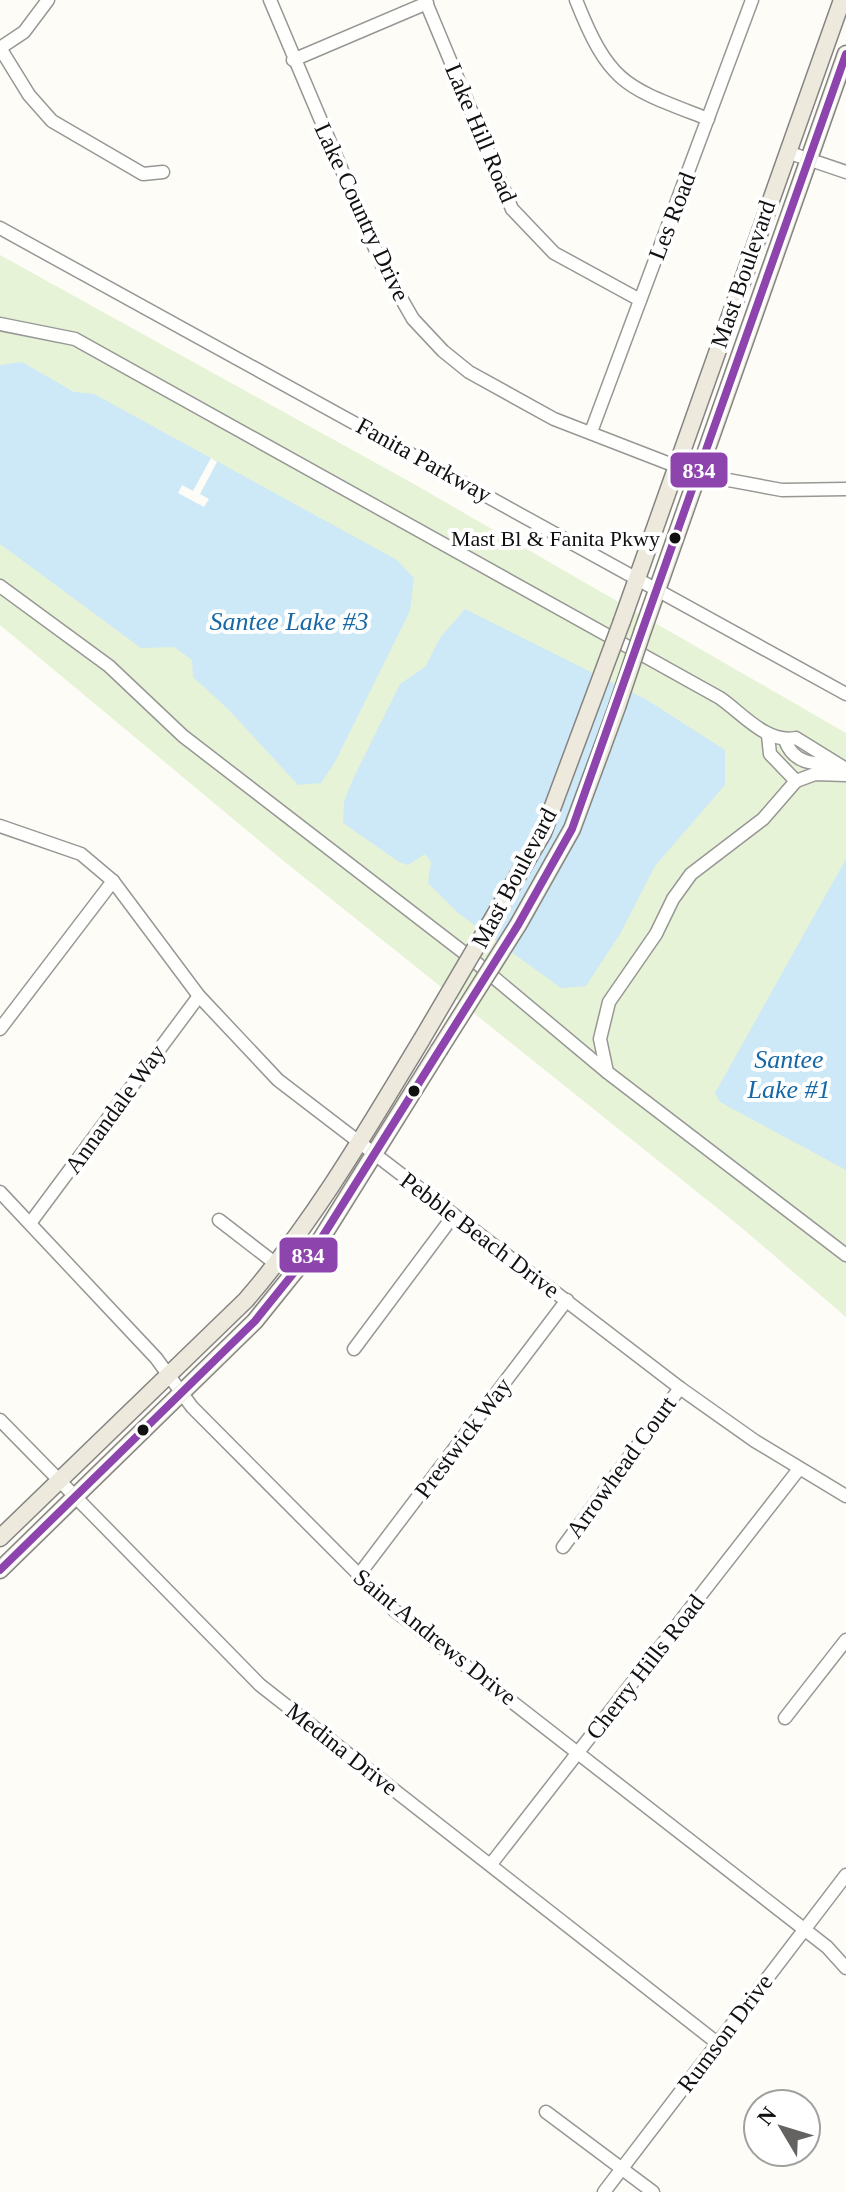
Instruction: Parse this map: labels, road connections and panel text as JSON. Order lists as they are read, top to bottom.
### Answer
{
  "streets": {
    "main road": ["Mast Boulevard"],
    "street": [
      "Lake Hill Road",
      "Lake Country Drive",
      "Les Road",
      "Fanita Parkway",
      "Annandale Way",
      "Pebble Beach Drive",
      "Prestwick Way",
      "Arrowhead Court",
      "Saint Andrews Drive",
      "Cherry Hills Road",
      "Medina Drive",
      "Rumson Drive"
    ]
  },
  "crossings": [
    ["Lake Hill Road", "Les Road"],
    ["Lake Country Drive", "Les Road"],
    ["Lake Country Drive", "Mast Boulevard"],
    ["Mast Boulevard", "Fanita Parkway"],
    ["Mast Boulevard", "Pebble Beach Drive"],
    ["Mast Boulevard", "Saint Andrews Drive"],
    ["Mast Boulevard", "Medina Drive"],
    ["Annandale Way", "Pebble Beach Drive"],
    ["Annandale Way", "Saint Andrews Drive"],
    ["Pebble Beach Drive", "Prestwick Way"],
    ["Pebble Beach Drive", "Arrowhead Court"],
    ["Pebble Beach Drive", "Cherry Hills Road"],
    ["Prestwick Way", "Saint Andrews Drive"],
    ["Saint Andrews Drive", "Cherry Hills Road"],
    ["Saint Andrews Drive", "Rumson Drive"],
    ["Cherry Hills Road", "Medina Drive"],
    ["Medina Drive", "Rumson Drive"]
  ],
  "water": ["Santee Lake #3", "Santee Lake #1"],
  "places": ["Mast Bl & Fanita Pkwy"],
  "lines": ["transit line 834"],
  "north": "top left"
}
